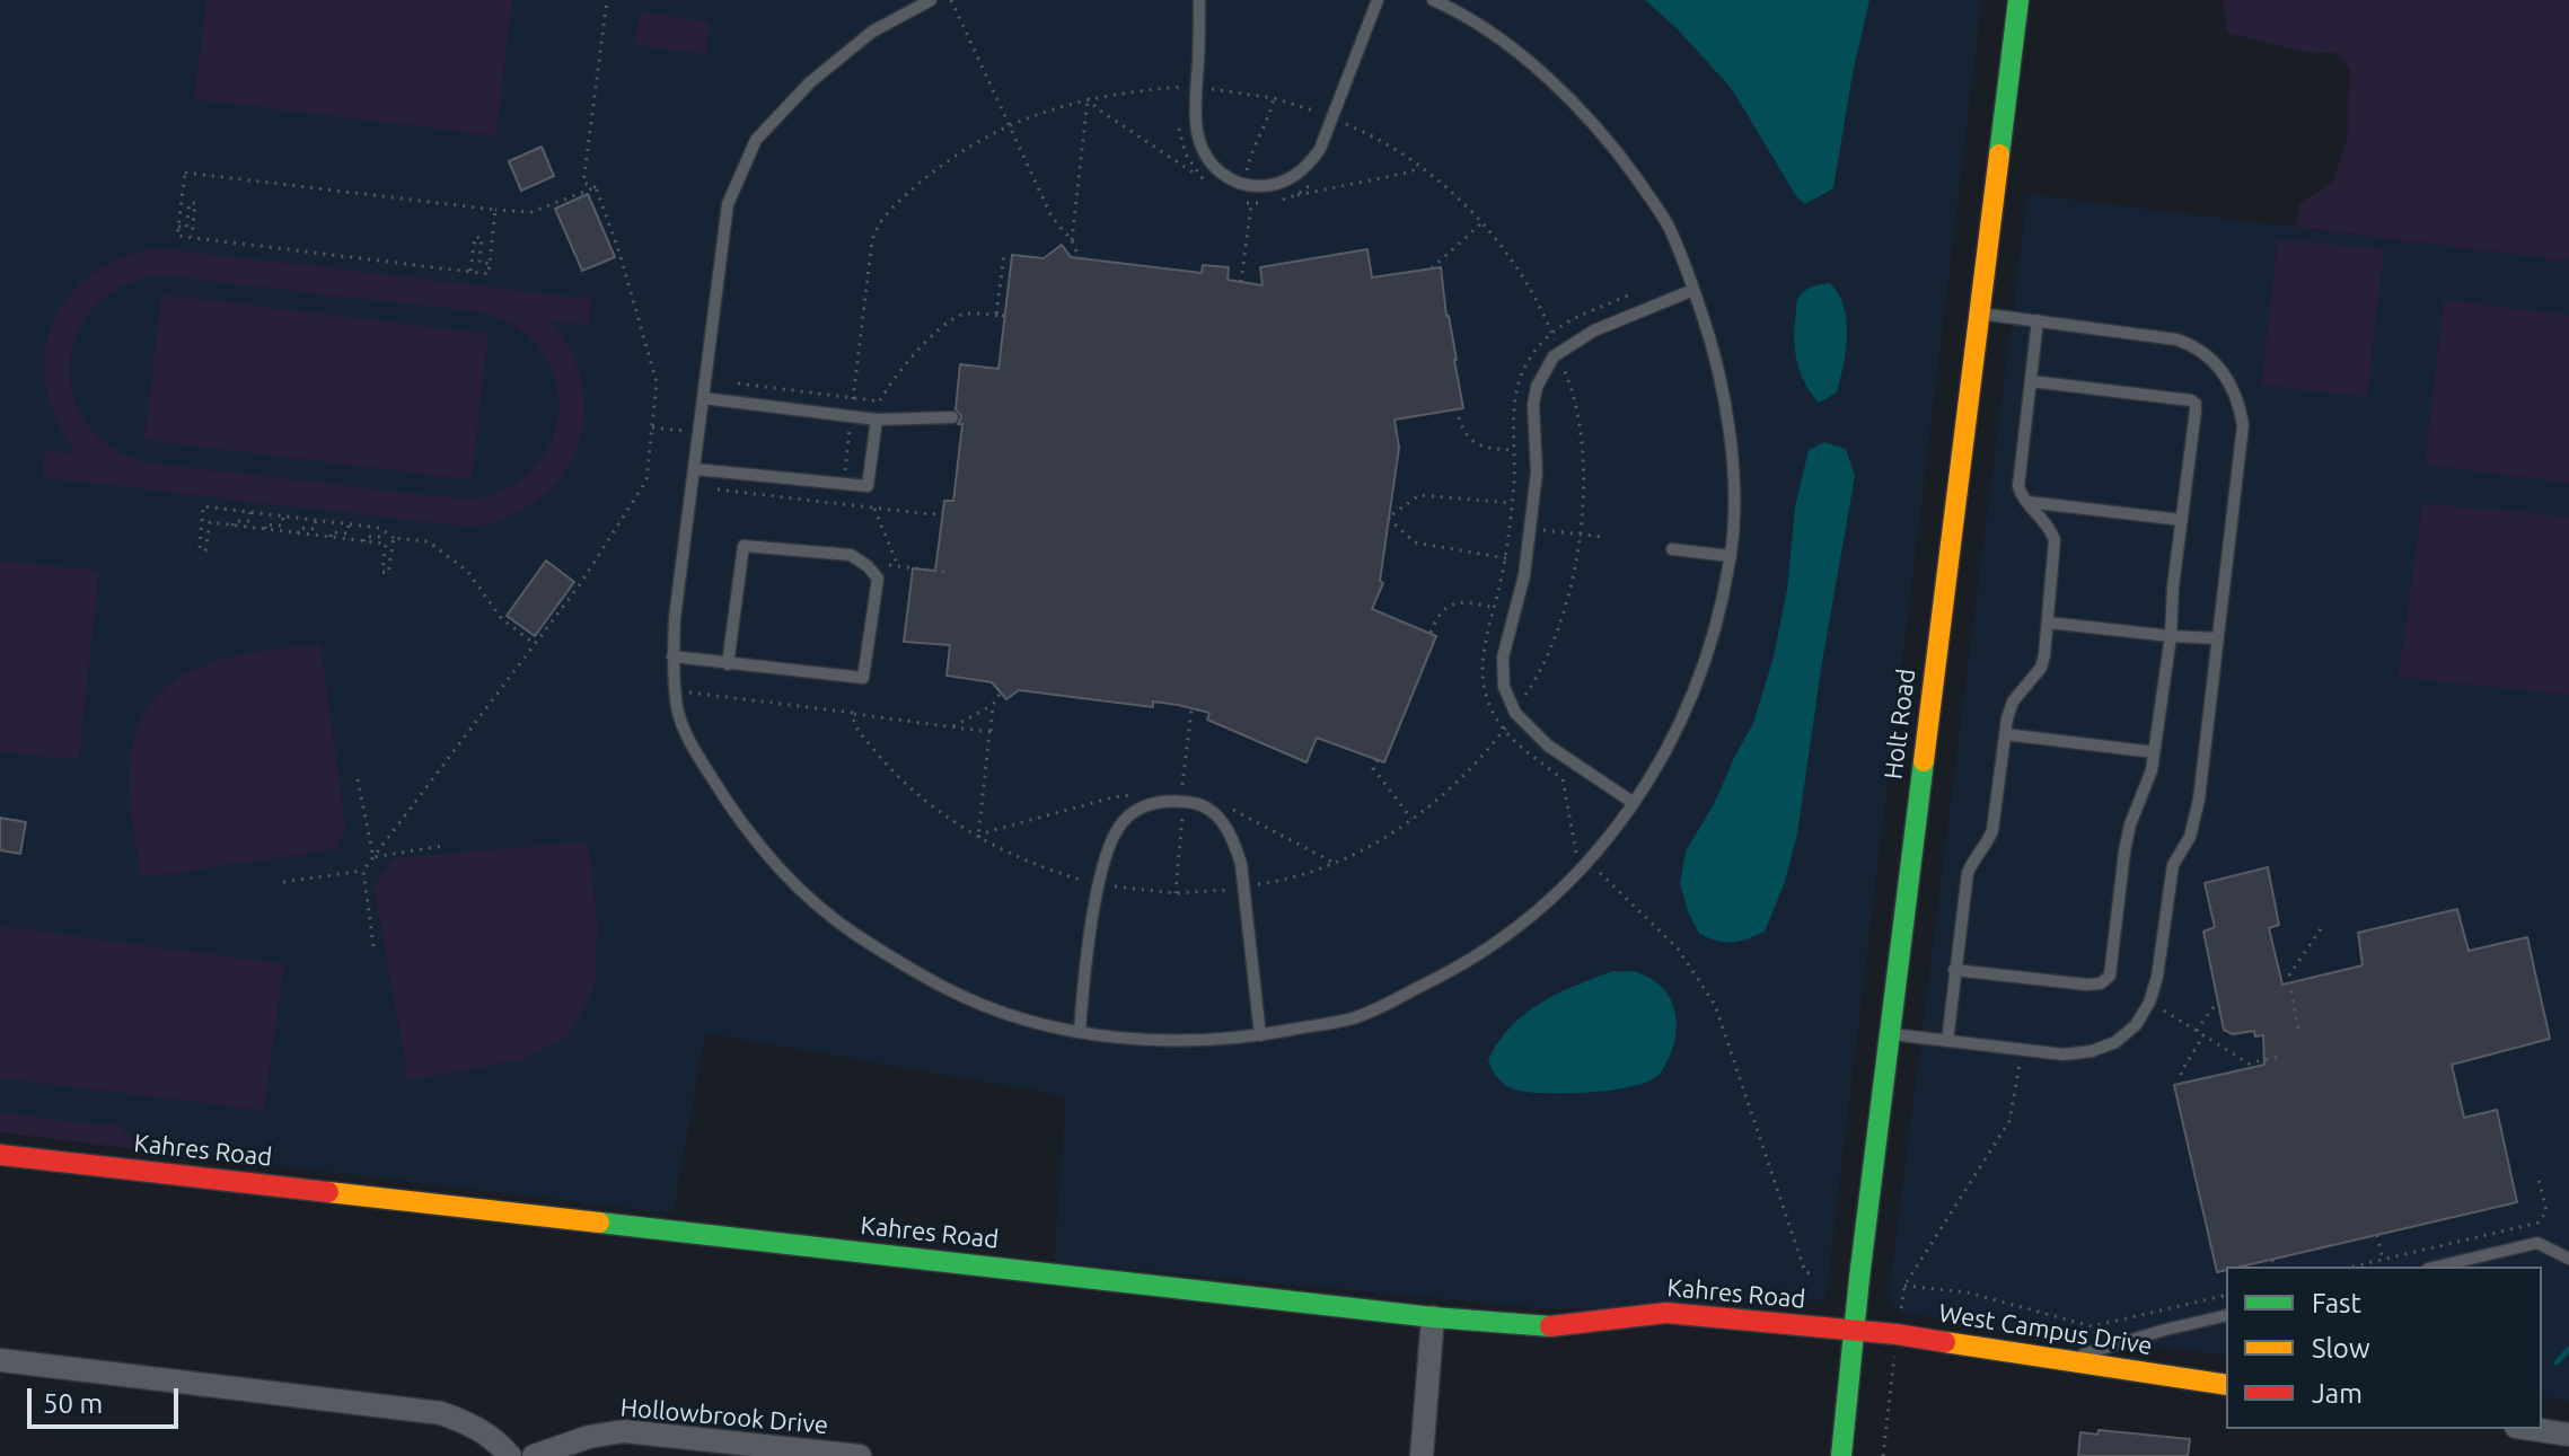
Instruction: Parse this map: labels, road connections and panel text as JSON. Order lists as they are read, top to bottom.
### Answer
{
  "streets": {
    "street": [
      "Holt Road",
      "Kahres Road",
      "West Campus Drive",
      "Hollowbrook Drive"
    ]
  },
  "crossings": [
    ["Holt Road", "Kahres Road"],
    ["Holt Road", "West Campus Drive"],
    ["Kahres Road", "West Campus Drive"]
  ],
  "legend": ["Fast", "Slow", "Jam"],
  "scale_bar": "50 m"
}
